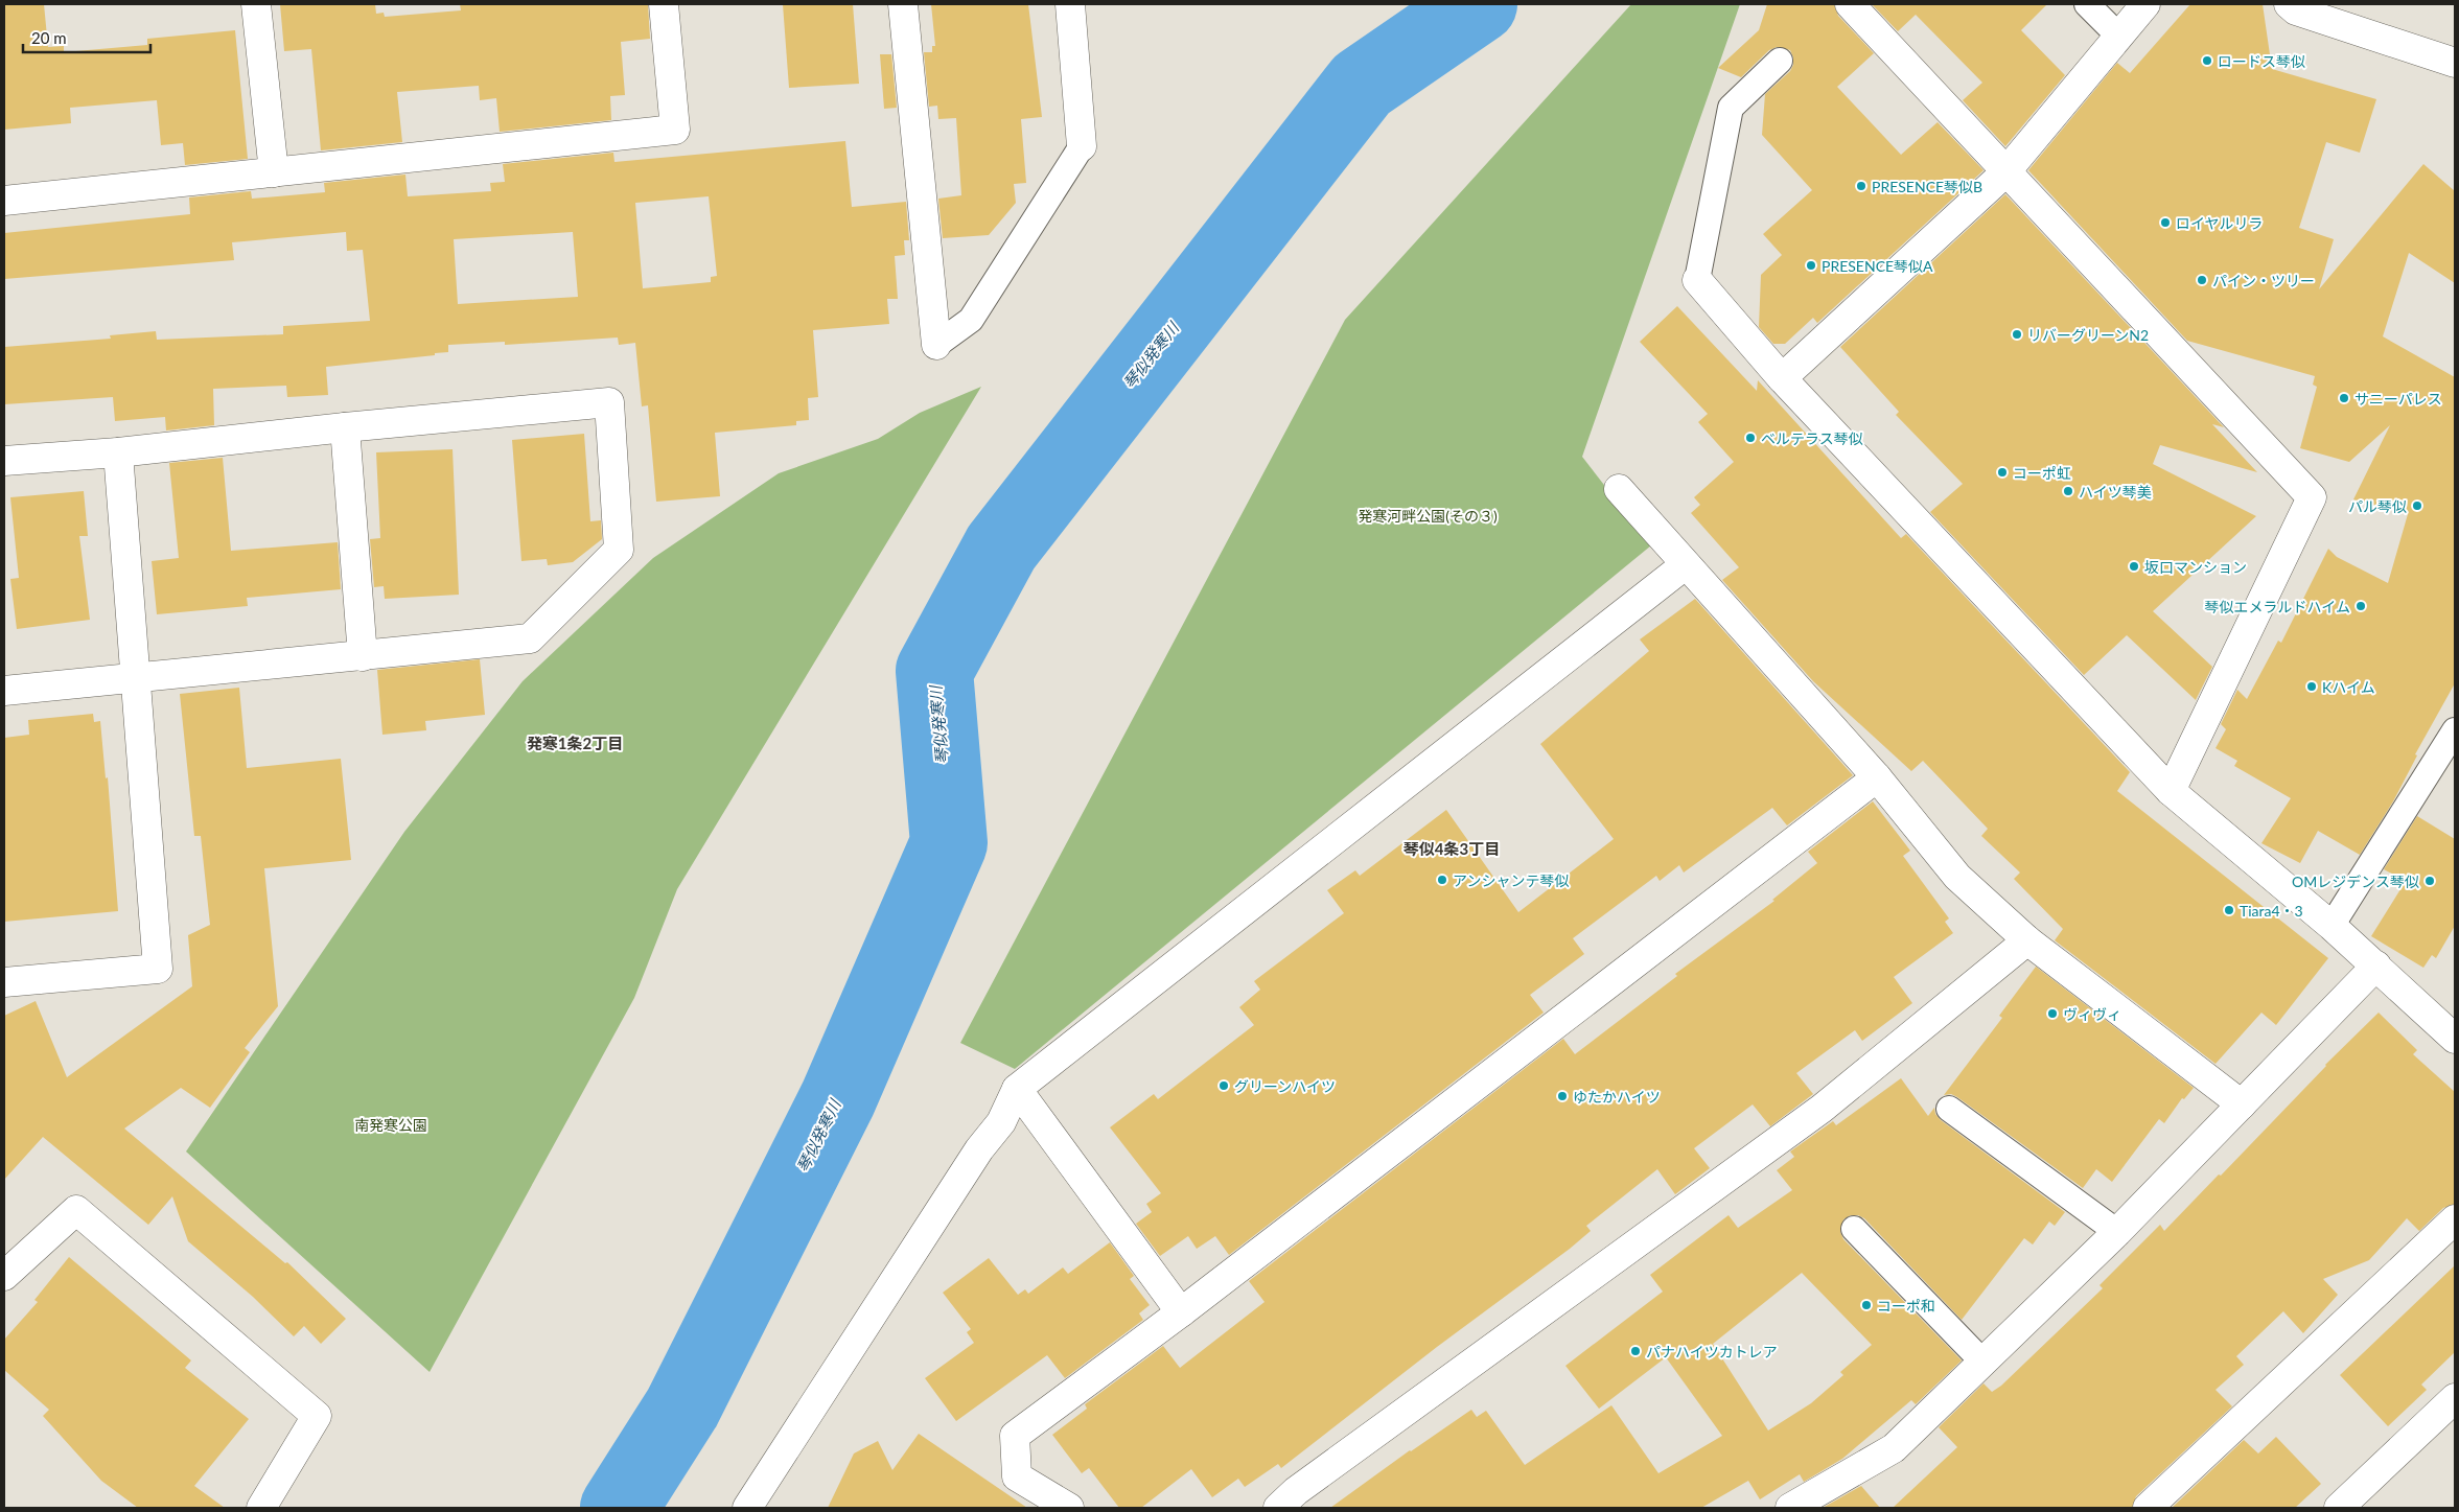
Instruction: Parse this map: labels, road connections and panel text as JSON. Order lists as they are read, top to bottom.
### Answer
{
  "districts": ["発寒1条2丁目", "琴似4条3丁目"],
  "water": ["琴似発寒川"],
  "parks": ["発寒河畔公園(その３)", "南発寒公園"],
  "places": [
    "ロードス琴似",
    "PRESENCE琴似B",
    "ロイヤルリラ",
    "PRESENCE琴似A",
    "パイン・ツリー",
    "リバーグリーンN2",
    "サニーパレス",
    "ベルテラス琴似",
    "コーポ虹",
    "ハイツ琴美",
    "パル琴似",
    "坂口マンション",
    "琴似エメラルドハイム",
    "Kハイム",
    "アンシャンテ琴似",
    "OMレジデンス琴似",
    "Tiara4・3",
    "ヴィヴィ",
    "グリーンハイツ",
    "ゆたかハイツ",
    "コーポ和",
    "パナハイツカトレア"
  ],
  "scale_bar": "20 m"
}
